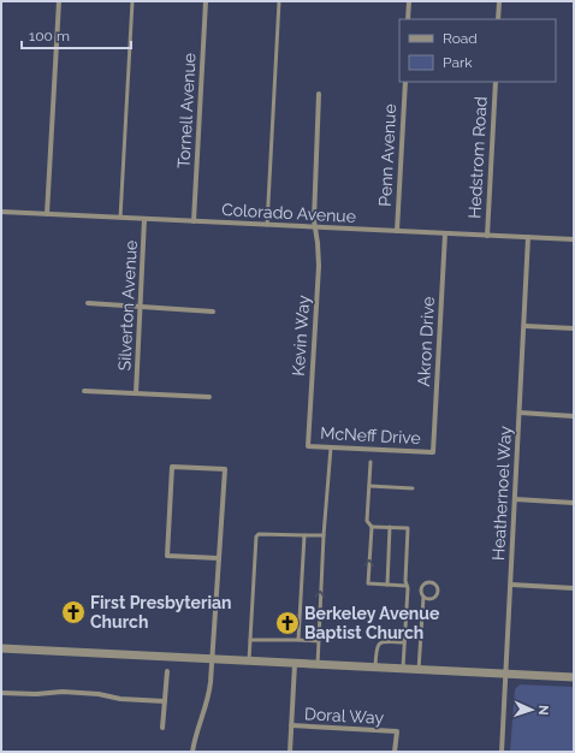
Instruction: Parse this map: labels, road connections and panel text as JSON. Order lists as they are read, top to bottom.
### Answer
{
  "streets": {
    "street": [
      "Tornell Avenue",
      "Penn Avenue",
      "Hedstrom Road",
      "Colorado Avenue",
      "Silverton Avenue",
      "Kevin Way",
      "Akron Drive",
      "McNeff Drive",
      "Heathernoel Way",
      "Doral Way"
    ]
  },
  "crossings": [
    ["Tornell Avenue", "Colorado Avenue"],
    ["Penn Avenue", "Colorado Avenue"],
    ["Hedstrom Road", "Colorado Avenue"],
    ["Colorado Avenue", "Silverton Avenue"],
    ["Colorado Avenue", "Kevin Way"],
    ["Colorado Avenue", "Akron Drive"],
    ["Colorado Avenue", "Heathernoel Way"],
    ["Kevin Way", "McNeff Drive"],
    ["Akron Drive", "McNeff Drive"]
  ],
  "places": {
    "church": ["First Presbyterian Church", "Berkeley Avenue Baptist Church"]
  },
  "legend": ["Road", "Park"],
  "scale_bar": "100 m",
  "north": "right"
}
